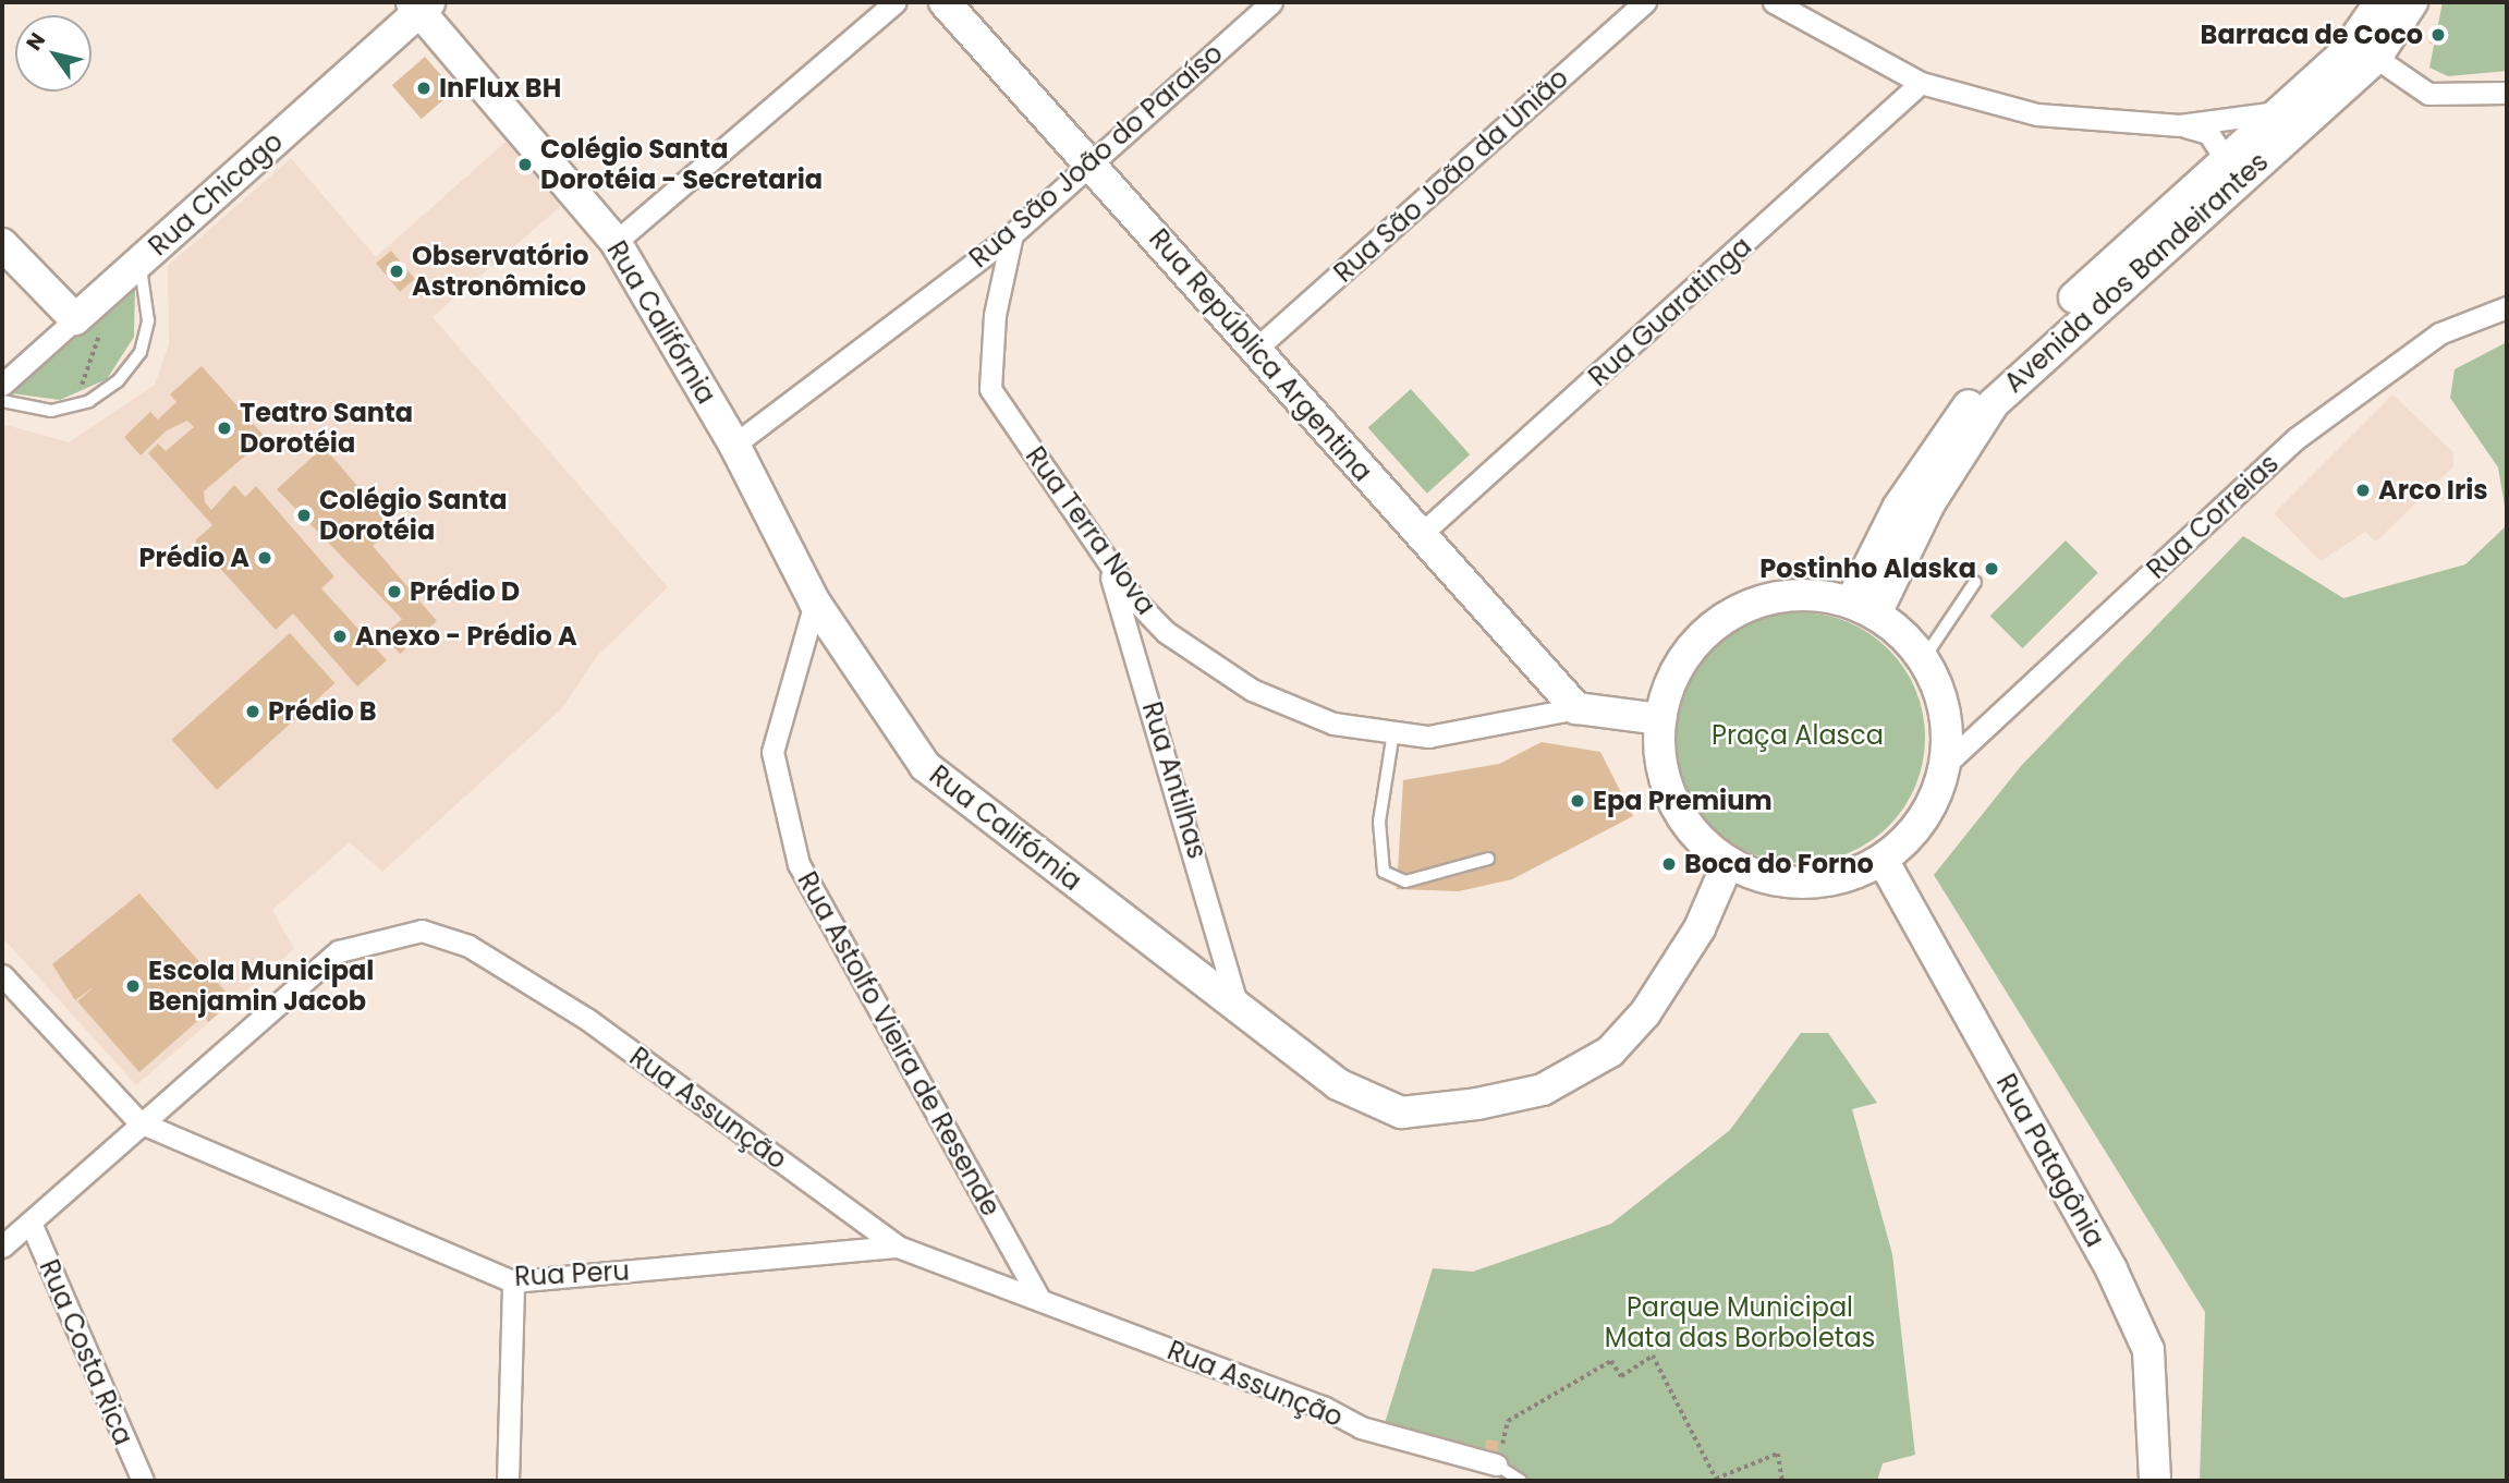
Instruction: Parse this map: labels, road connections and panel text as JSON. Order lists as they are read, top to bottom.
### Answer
{
  "streets": {
    "street": [
      "Rua São João do Paraíso",
      "Rua São João da União",
      "Rua Chicago",
      "Avenida dos Bandeirantes",
      "Rua Guaratinga",
      "Rua Califórnia",
      "Rua República Argentina",
      "Rua Correias",
      "Rua Terra Nova",
      "Rua Antilhas",
      "Rua Astolfo Vieira de Resende",
      "Rua Assunção",
      "Rua Patagônia",
      "Rua Peru",
      "Rua Costa Rica"
    ]
  },
  "crossings": [
    ["Rua São João do Paraíso", "Rua Califórnia"],
    ["Rua São João do Paraíso", "Rua República Argentina"],
    ["Rua São João do Paraíso", "Rua Terra Nova"],
    ["Rua São João da União", "Rua República Argentina"],
    ["Rua Chicago", "Rua Califórnia"],
    ["Rua Guaratinga", "Rua República Argentina"],
    ["Rua Califórnia", "Rua Antilhas"],
    ["Rua Califórnia", "Rua Astolfo Vieira de Resende"],
    ["Rua República Argentina", "Rua Terra Nova"],
    ["Rua Terra Nova", "Rua Antilhas"],
    ["Rua Astolfo Vieira de Resende", "Rua Assunção"],
    ["Rua Assunção", "Rua Peru"],
    ["Rua Assunção", "Rua Costa Rica"]
  ],
  "parks": ["Praça Alasca", "Parque Municipal Mata das Borboletas"],
  "places": [
    "Barraca de Coco",
    "InFlux BH",
    "Colégio Santa Dorotéia - Secretaria",
    "Observatório Astronômico",
    "Teatro Santa Dorotéia",
    "Arco Iris",
    "Colégio Santa Dorotéia",
    "Prédio A",
    "Postinho Alaska",
    "Prédio D",
    "Anexo - Prédio A",
    "Prédio B",
    "Epa Premium",
    "Boca do Forno",
    "Escola Municipal Benjamin Jacob"
  ],
  "north": "top left"
}
